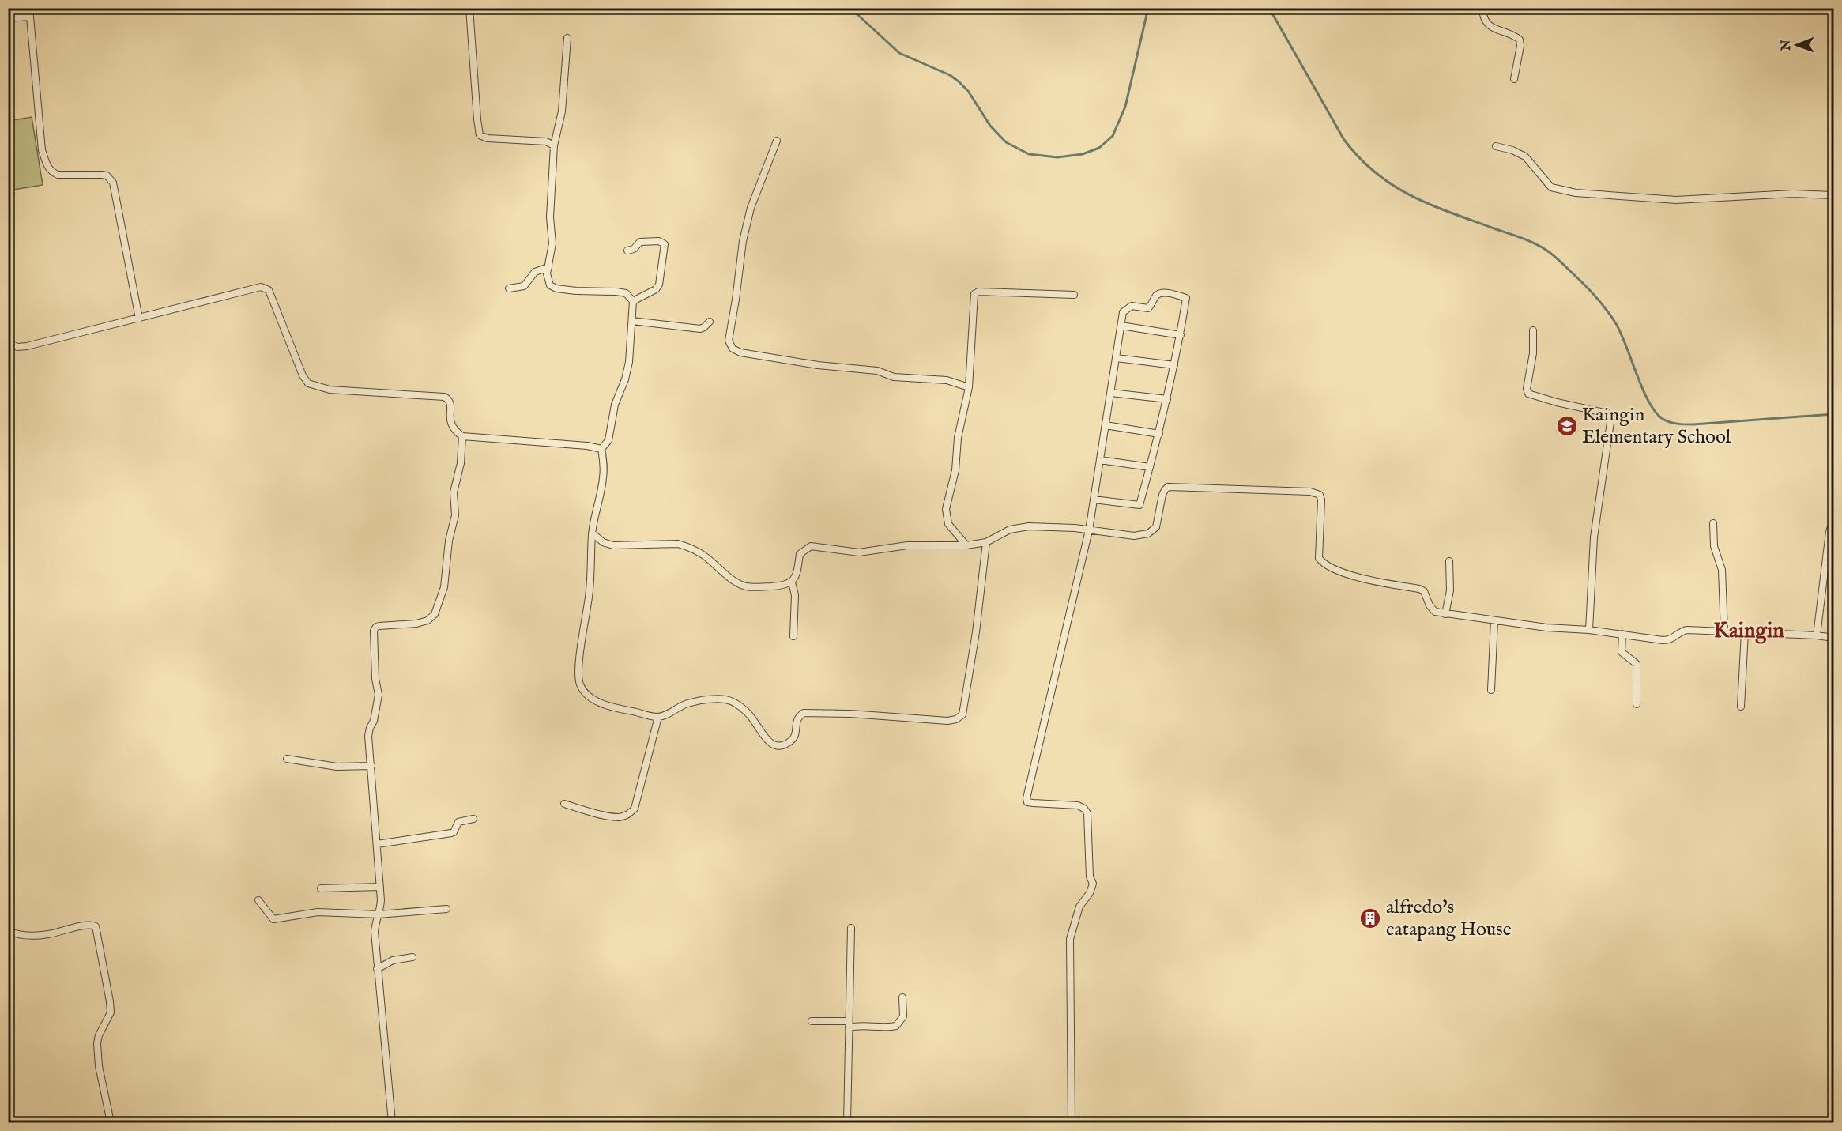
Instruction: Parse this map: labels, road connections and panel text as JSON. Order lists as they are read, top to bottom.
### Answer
{
  "districts": ["Kaingin"],
  "places": {
    "school or university": ["Kaingin Elementary School"],
    "building": ["alfredo's catapang House"]
  },
  "north": "left"
}
